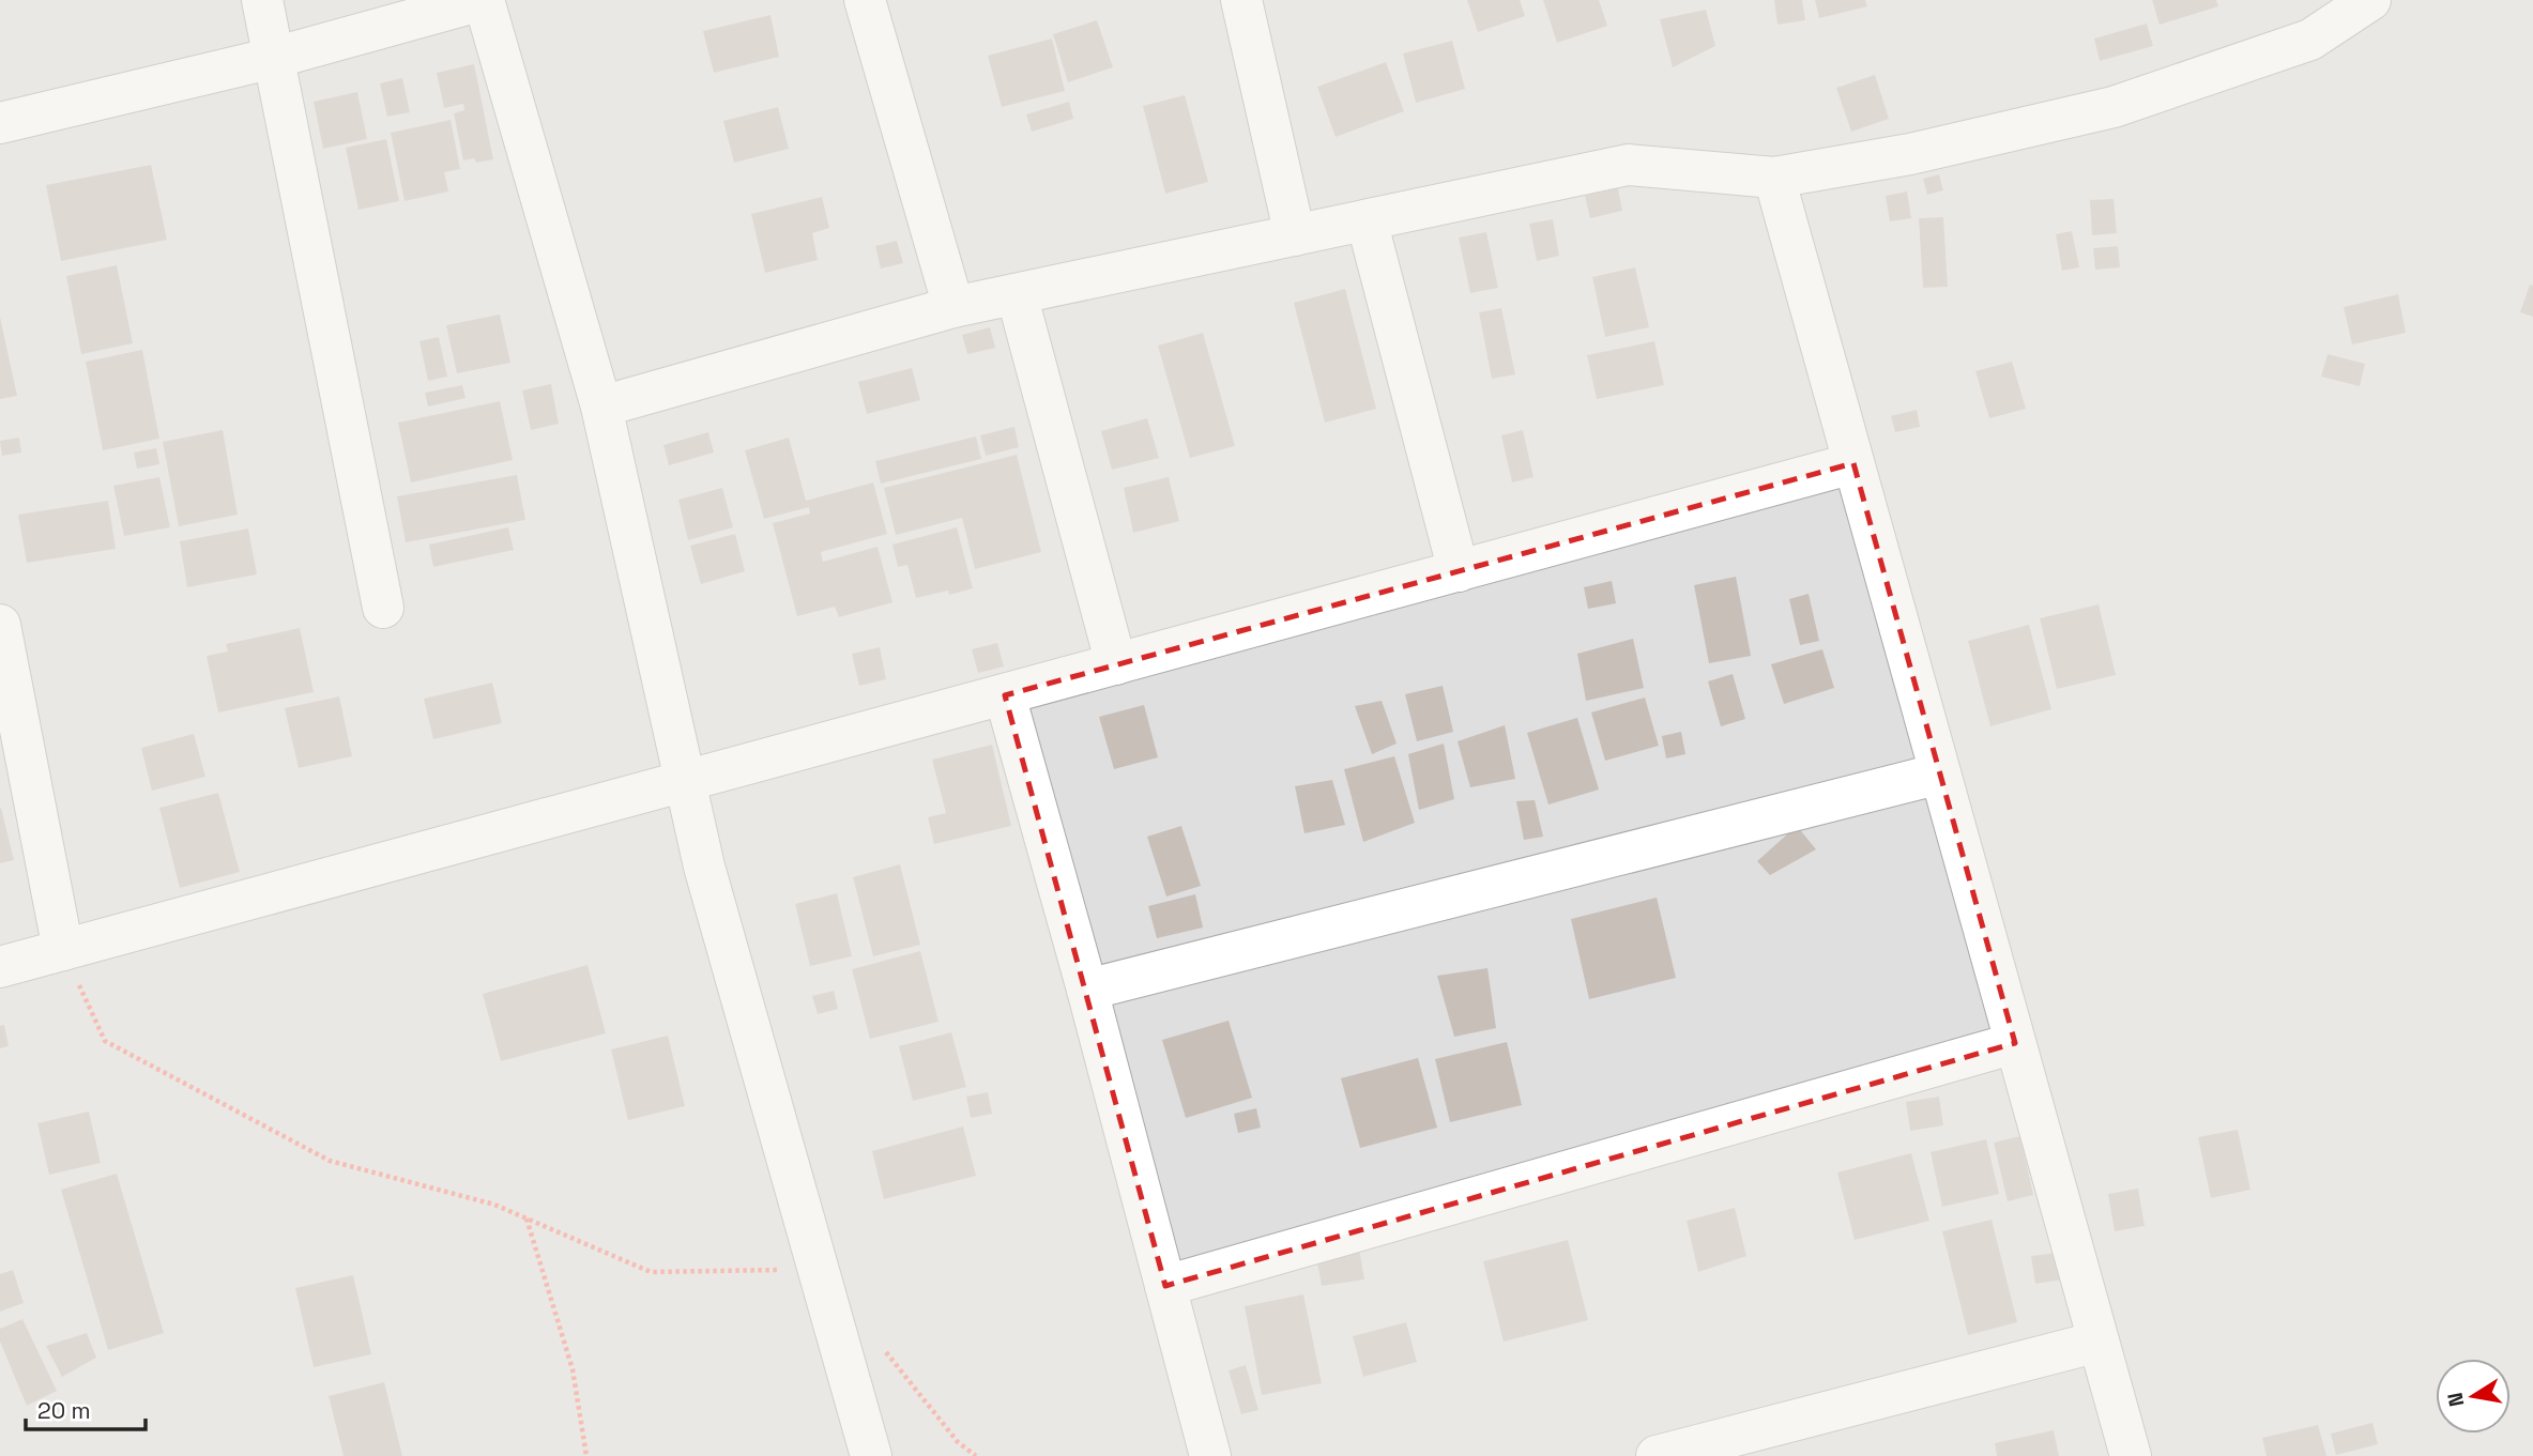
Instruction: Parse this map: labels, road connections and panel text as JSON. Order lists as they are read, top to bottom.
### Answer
{
  "scale_bar": "20 m",
  "north": "left"
}
